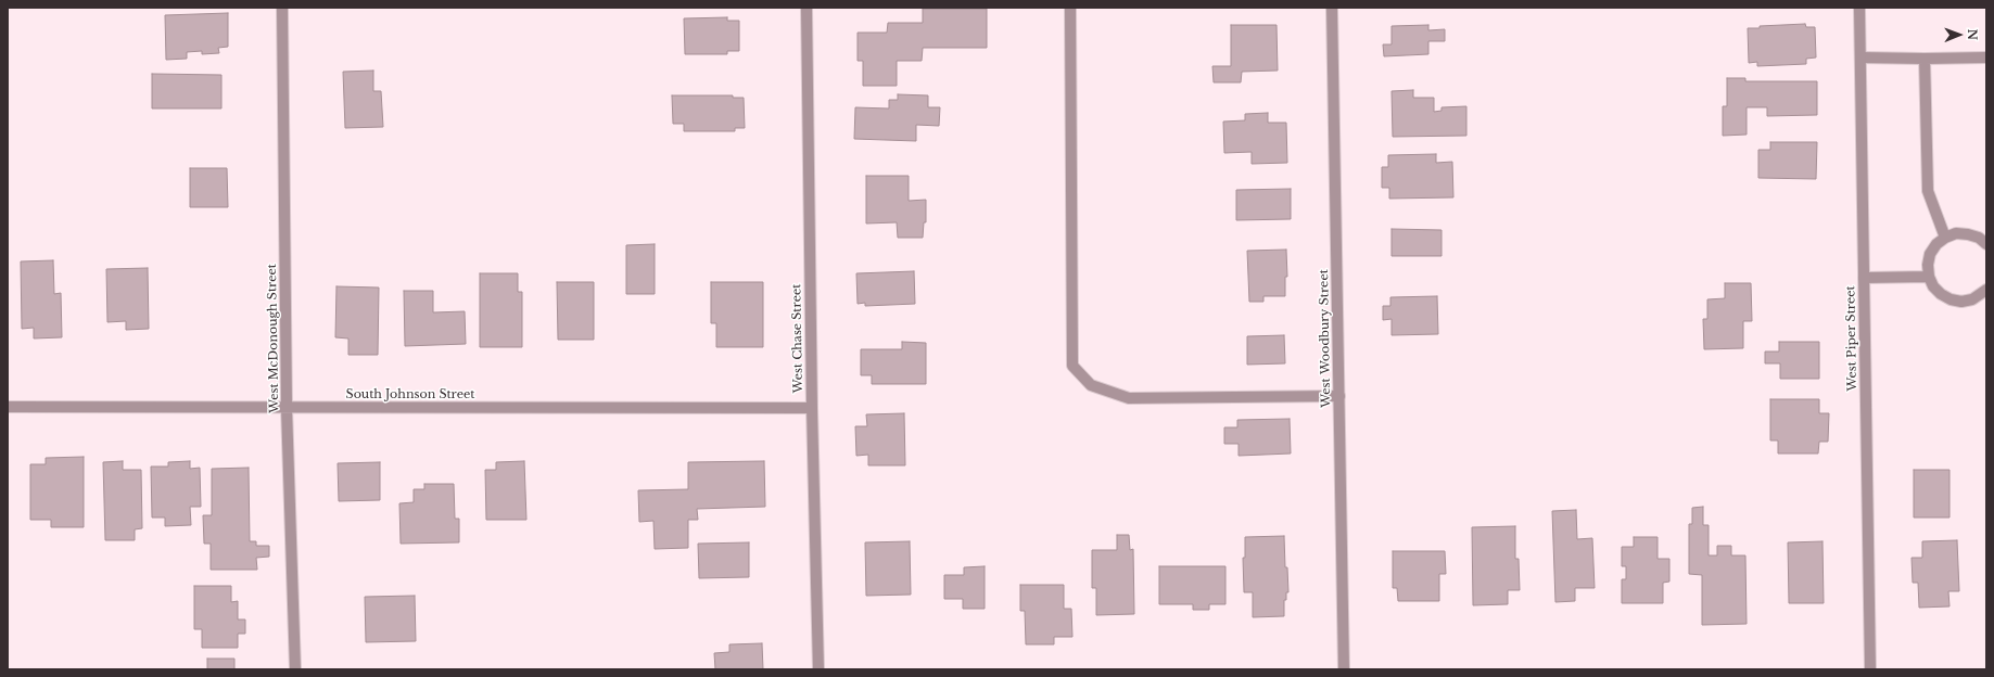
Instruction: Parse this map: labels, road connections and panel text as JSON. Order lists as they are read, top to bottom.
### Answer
{
  "streets": {
    "street": [
      "West McDonough Street",
      "West Chase Street",
      "West Woodbury Street",
      "West Piper Street",
      "South Johnson Street"
    ]
  },
  "crossings": [
    ["West McDonough Street", "South Johnson Street"],
    ["West Chase Street", "South Johnson Street"]
  ],
  "north": "right"
}
